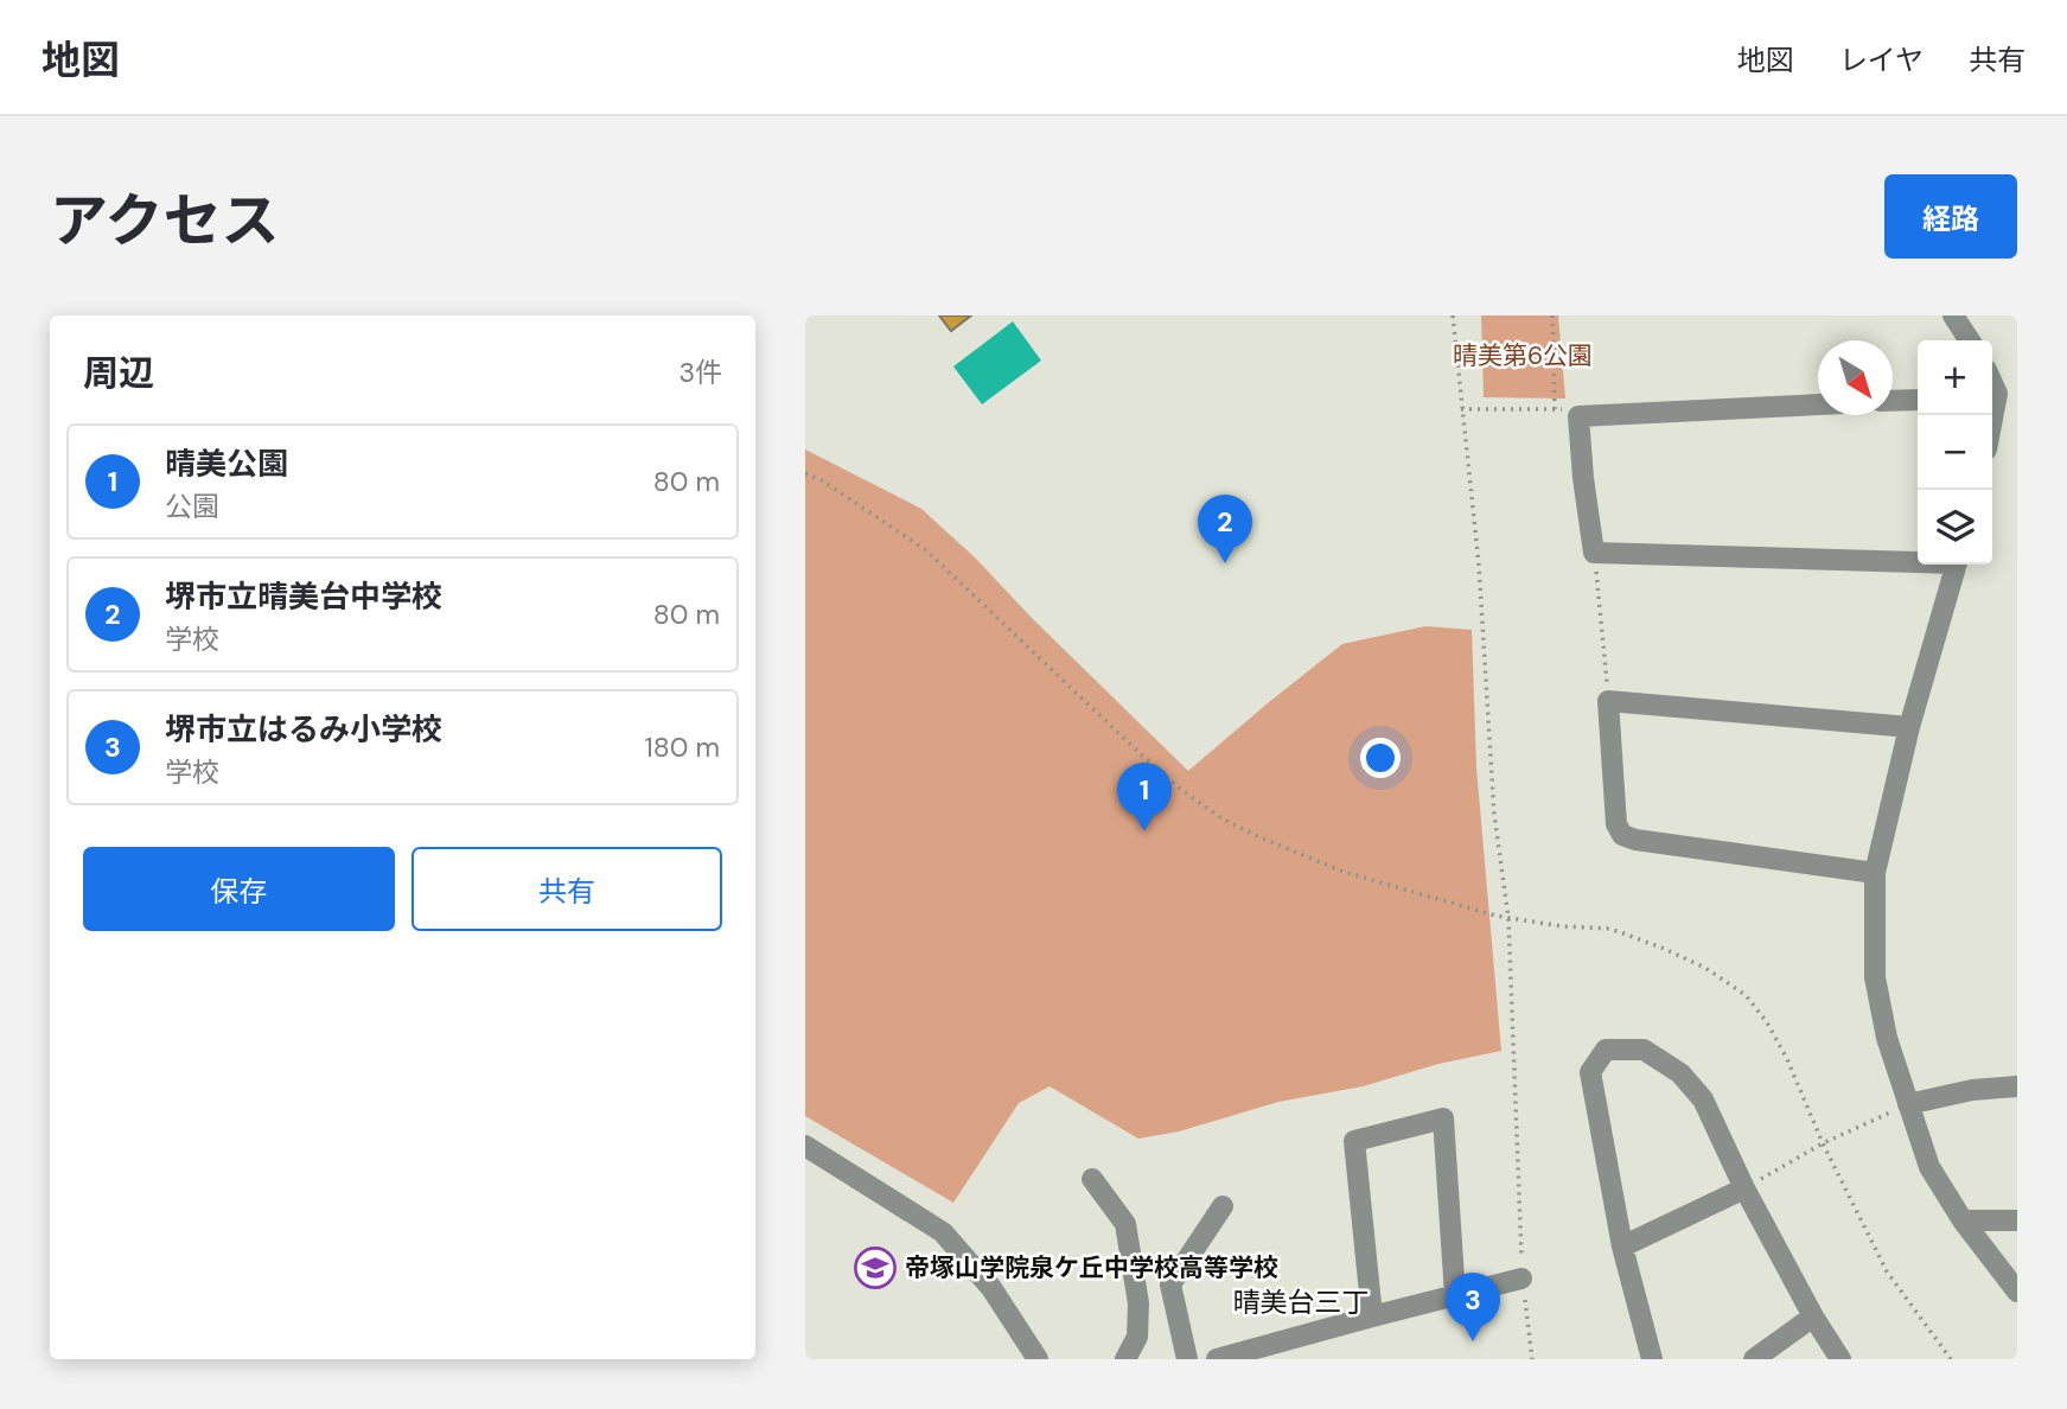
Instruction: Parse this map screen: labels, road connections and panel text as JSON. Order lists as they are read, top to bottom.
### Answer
{
  "districts": ["晴美台三丁"],
  "parks": ["晴美第6公園"],
  "places": {
    "school or university": ["帝塚山学院泉ケ丘中学校高等学校"]
  },
  "north": "bottom right",
  "page": {
    "header": "地図",
    "nav": ["地図", "レイヤ", "共有"],
    "title": "アクセス",
    "buttons": [
      "経路",
      ["保存", "共有"]
    ],
    "heading": ["周辺", "3件"],
    "map_buttons": ["+", "−"],
    "list": [
      {
        "mark": "1",
        "name": "晴美公園",
        "note": "公園",
        "value": "80 m"
      },
      {
        "mark": "2",
        "name": "堺市立晴美台中学校",
        "note": "学校",
        "value": "80 m"
      },
      {
        "mark": "3",
        "name": "堺市立はるみ小学校",
        "note": "学校",
        "value": "180 m"
      }
    ],
    "pins": ["2", "1", "3"]
  }
}
